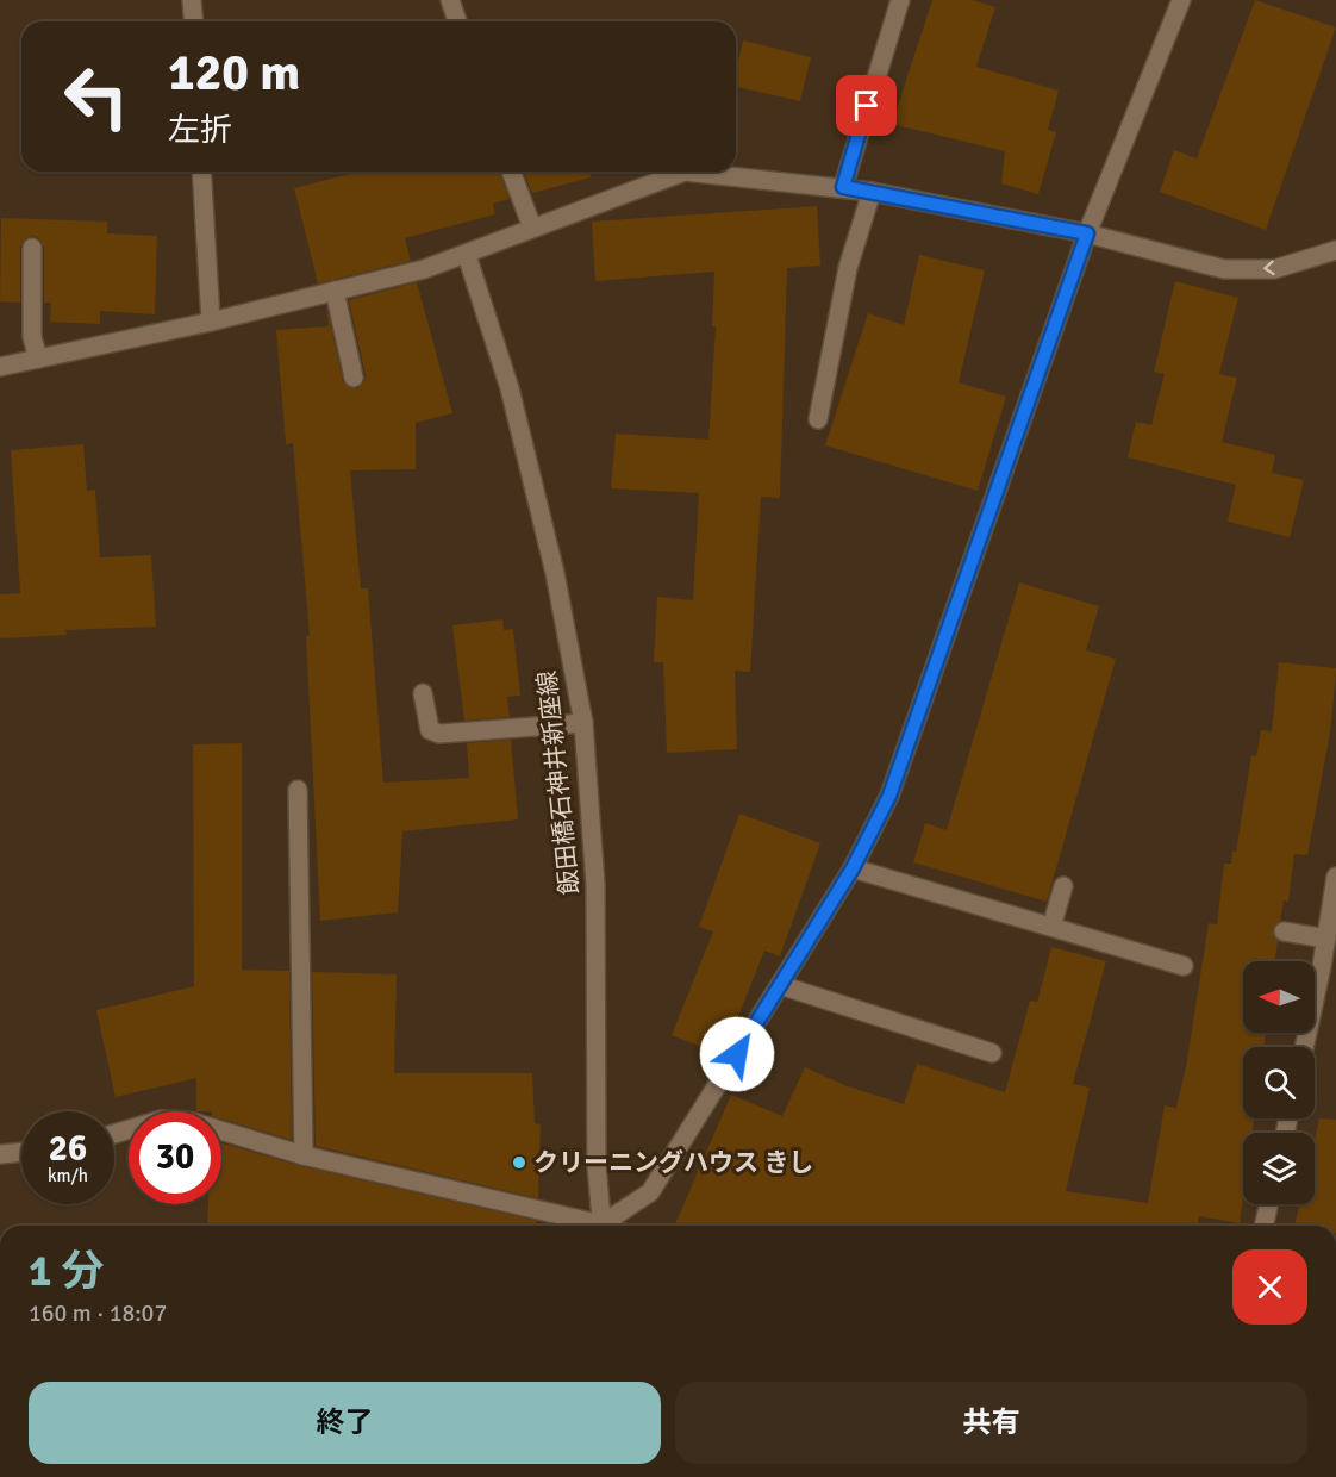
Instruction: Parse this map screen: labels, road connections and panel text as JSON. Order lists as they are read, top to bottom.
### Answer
{
  "streets": {
    "street": ["飯田橋石神井新座線"]
  },
  "places": ["クリーニングハウス きし"],
  "north": "left",
  "page": {
    "turn": ["120 m", "左折"],
    "speed": "26 km/h",
    "limit": "30",
    "heading": ["1 分", "160 m · 18:07"],
    "buttons": ["終了", "共有"]
  }
}
